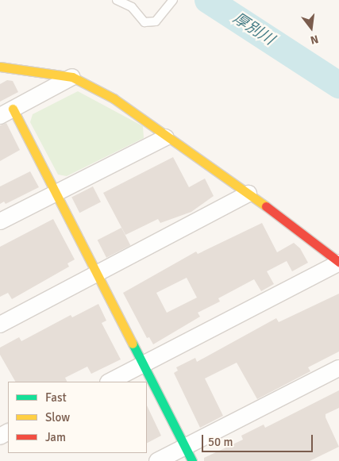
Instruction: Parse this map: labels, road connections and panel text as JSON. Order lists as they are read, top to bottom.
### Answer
{
  "water": ["厚別川"],
  "legend": ["Fast", "Slow", "Jam"],
  "scale_bar": "50 m",
  "north": "bottom"
}
